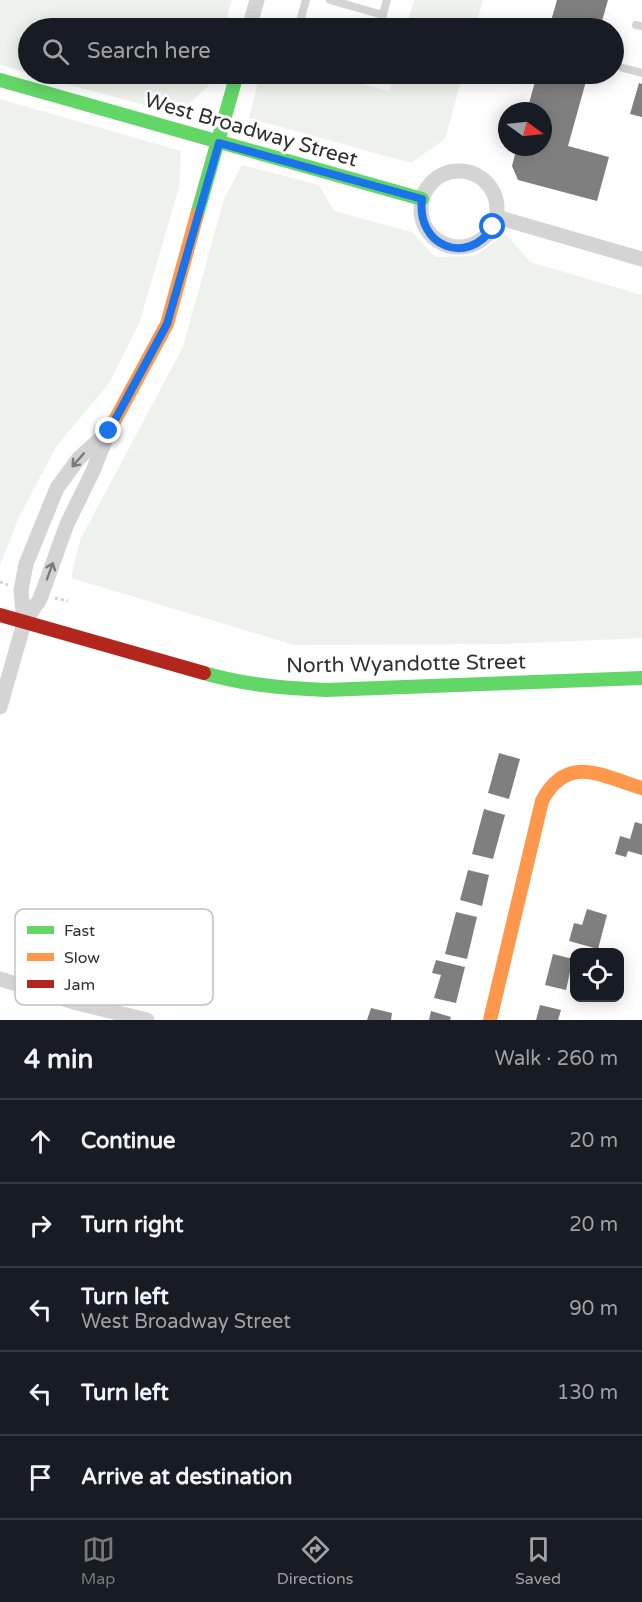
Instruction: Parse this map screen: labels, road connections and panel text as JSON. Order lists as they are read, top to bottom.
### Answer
{
  "streets": {
    "street": ["West Broadway Street", "North Wyandotte Street"]
  },
  "legend": ["Fast", "Slow", "Jam"],
  "north": "right",
  "page": {
    "search": "Search here",
    "heading": ["4 min", "Walk · 260 m"],
    "list": [
      ["Continue", "20 m"],
      ["Turn right", "20 m"],
      ["Turn left", "West Broadway Street", "90 m"],
      ["Turn left", "130 m"],
      "Arrive at destination"
    ],
    "nav": ["Map", "Directions", "Saved"]
  }
}
